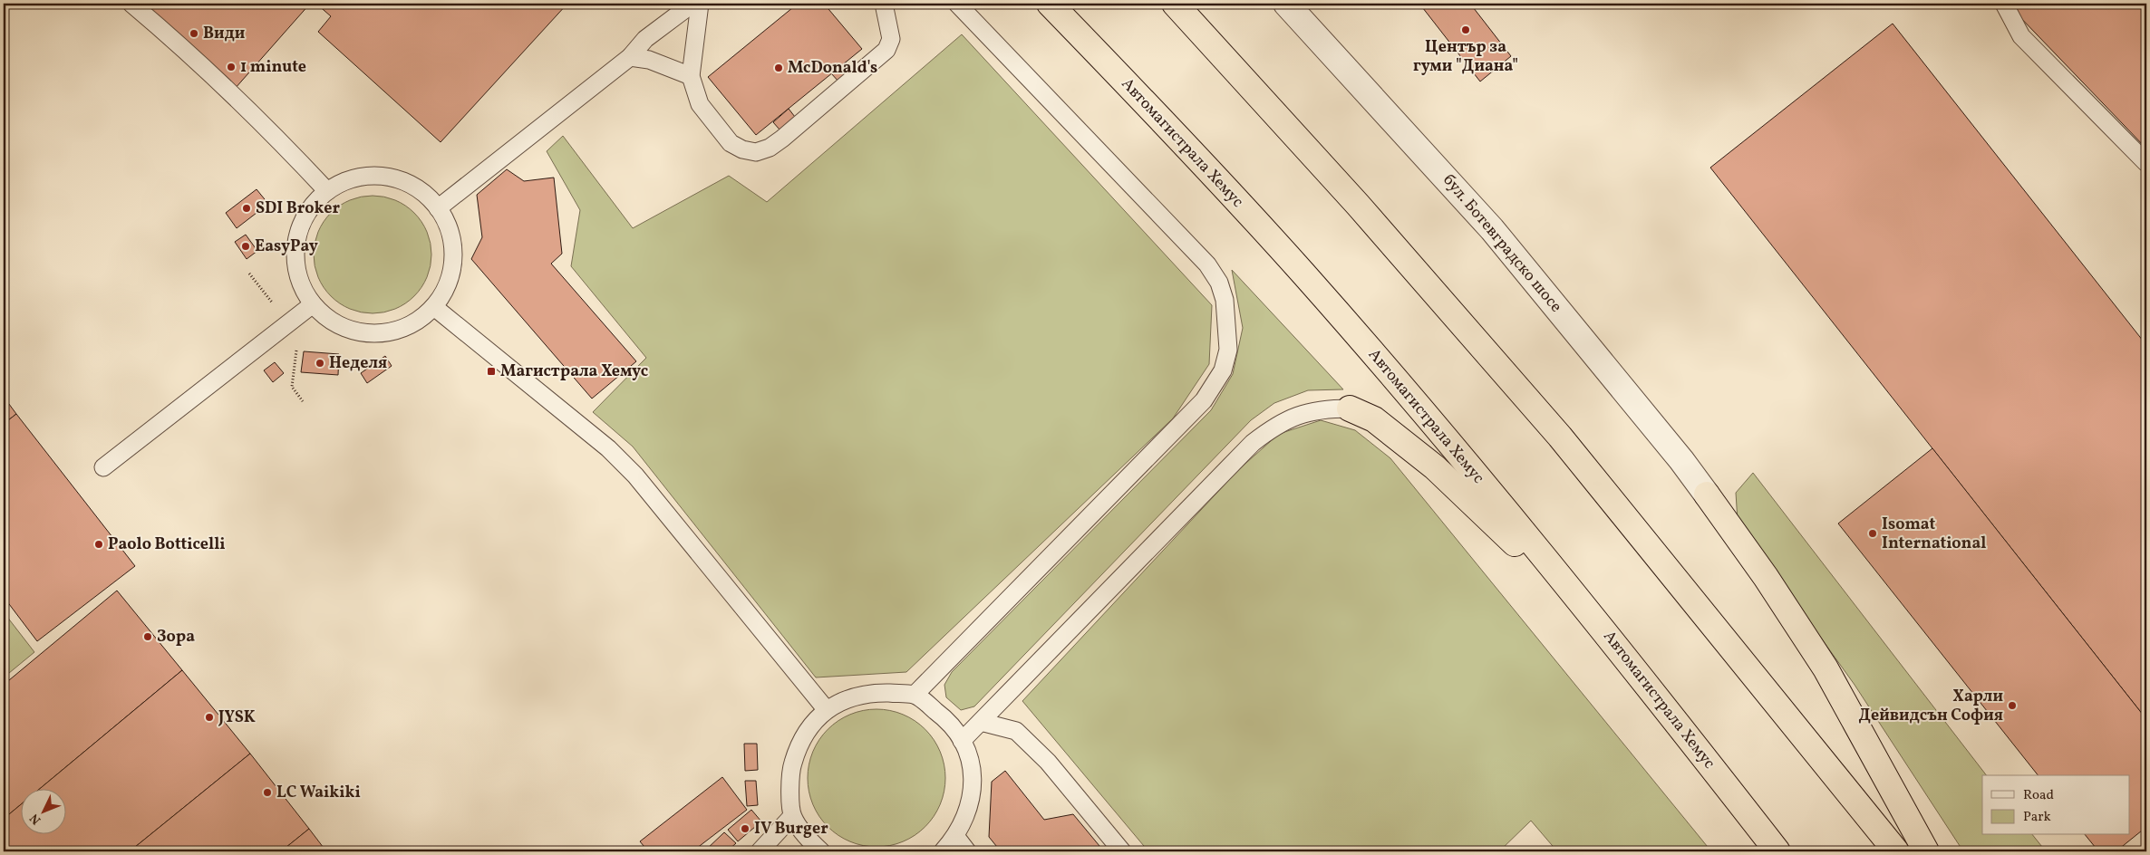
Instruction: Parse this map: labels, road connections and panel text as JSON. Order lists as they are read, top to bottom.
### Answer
{
  "streets": {
    "highway": ["Автомагистрала Хемус"],
    "street": ["бул. Ботевградско шосе"]
  },
  "places": {
    "other": [
      "Център за гуми \"Диана\"",
      "Види",
      "1 minute",
      "McDonald's",
      "SDI Broker",
      "EasyPay",
      "Неделя",
      "Isomat International",
      "Paolo Botticelli",
      "Зора",
      "Харли Дейвидсън София",
      "JYSK",
      "LC Waikiki",
      "IV Burger"
    ],
    "transit": ["Магистрала Хемус"]
  },
  "legend": ["Road", "Park"],
  "north": "bottom left"
}
